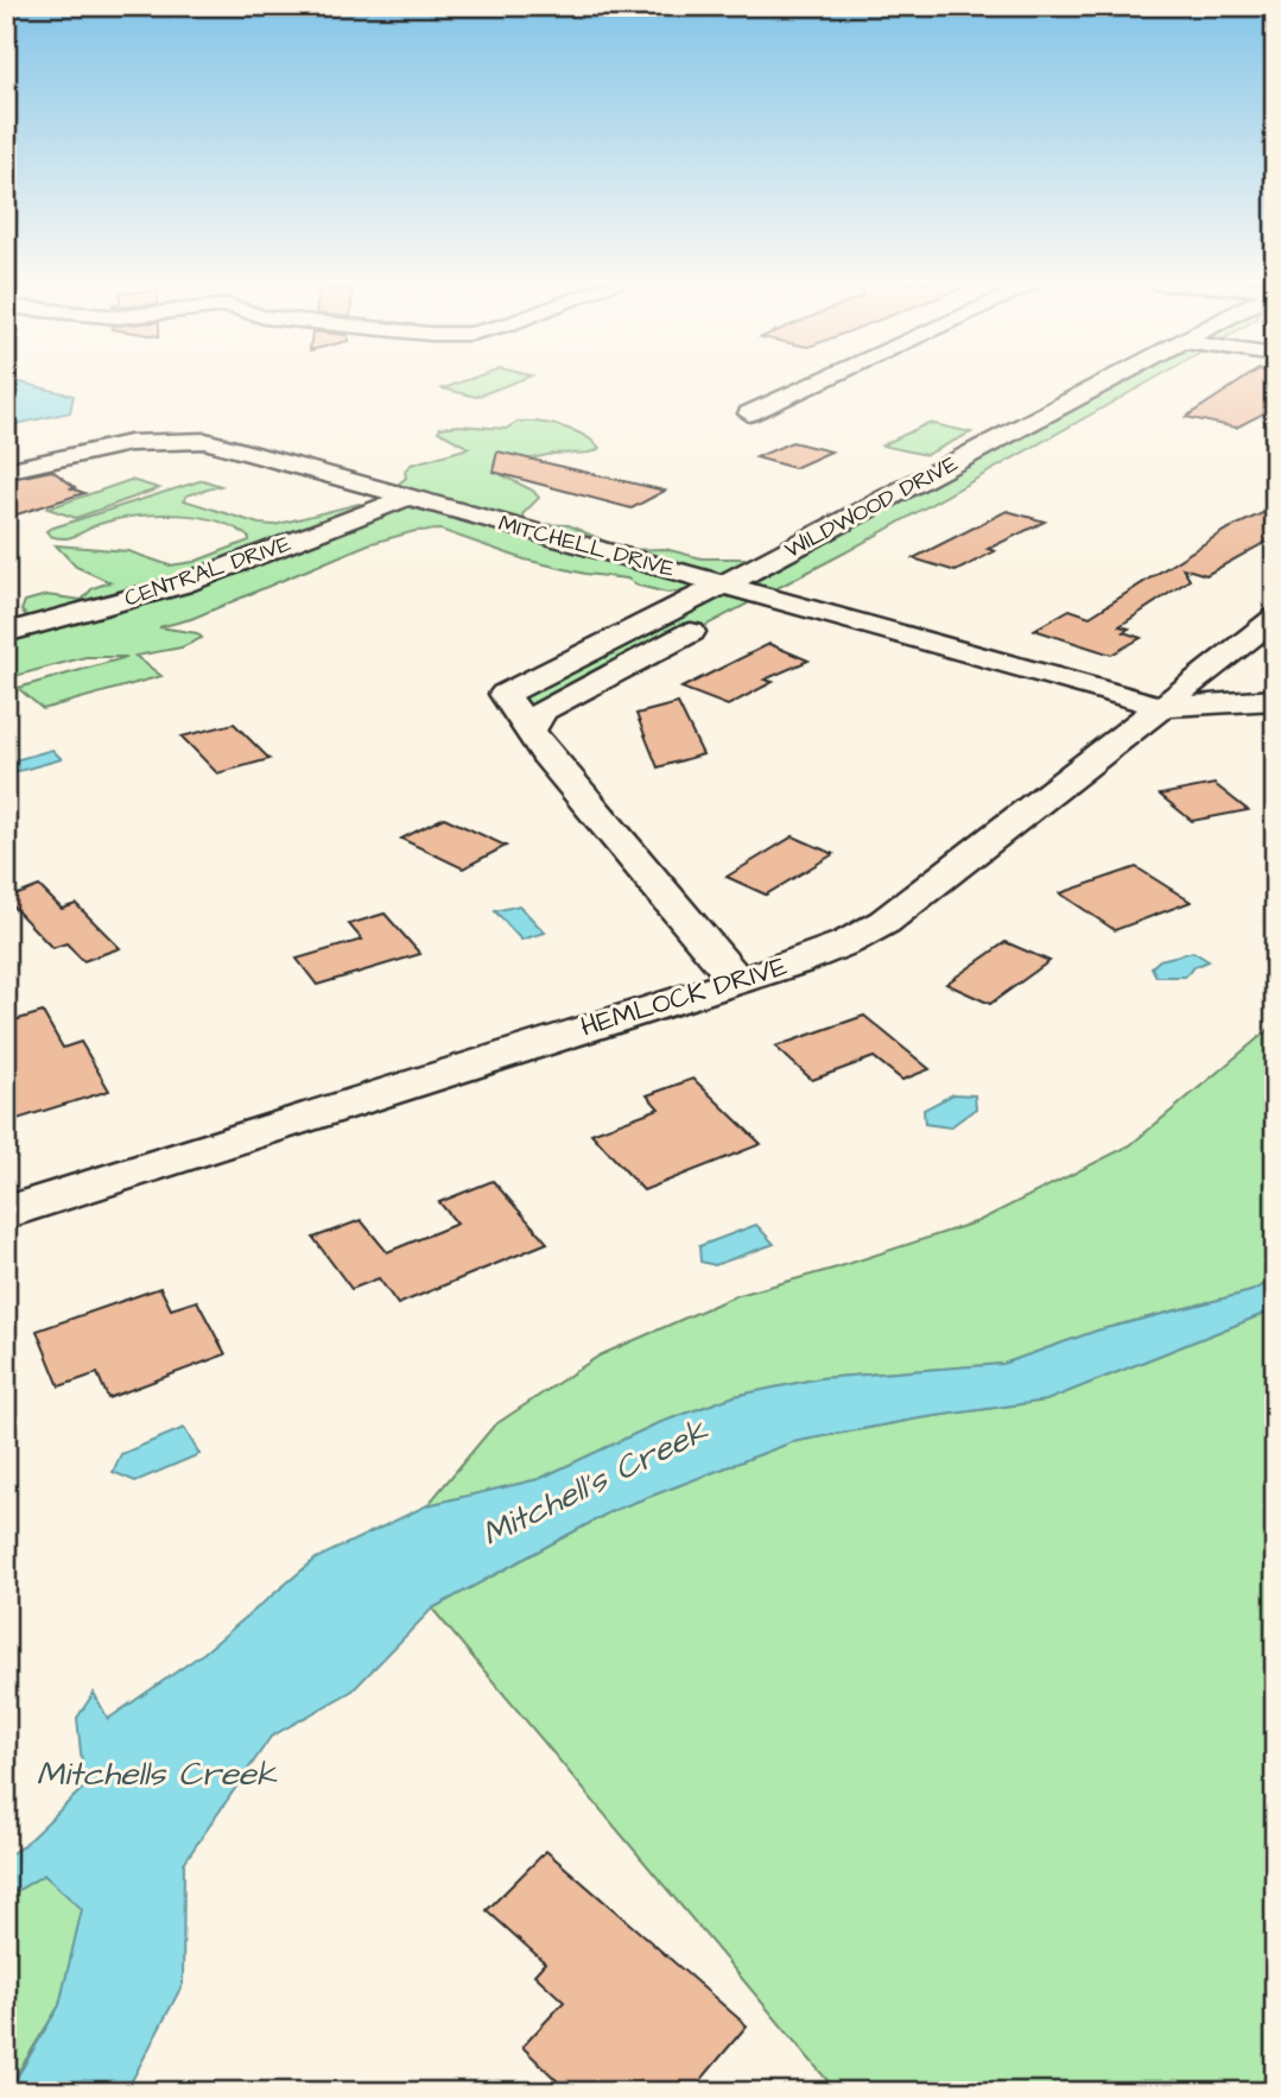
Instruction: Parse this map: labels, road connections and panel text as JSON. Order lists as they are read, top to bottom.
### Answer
{
  "streets": {
    "street": [
      "WILDWOOD DRIVE",
      "MITCHELL DRIVE",
      "CENTRAL DRIVE",
      "HEMLOCK DRIVE"
    ]
  },
  "crossings": [
    ["WILDWOOD DRIVE", "MITCHELL DRIVE"],
    ["WILDWOOD DRIVE", "HEMLOCK DRIVE"],
    ["MITCHELL DRIVE", "CENTRAL DRIVE"],
    ["MITCHELL DRIVE", "HEMLOCK DRIVE"]
  ],
  "water": ["Mitchell's Creek", "Mitchells Creek"]
}
